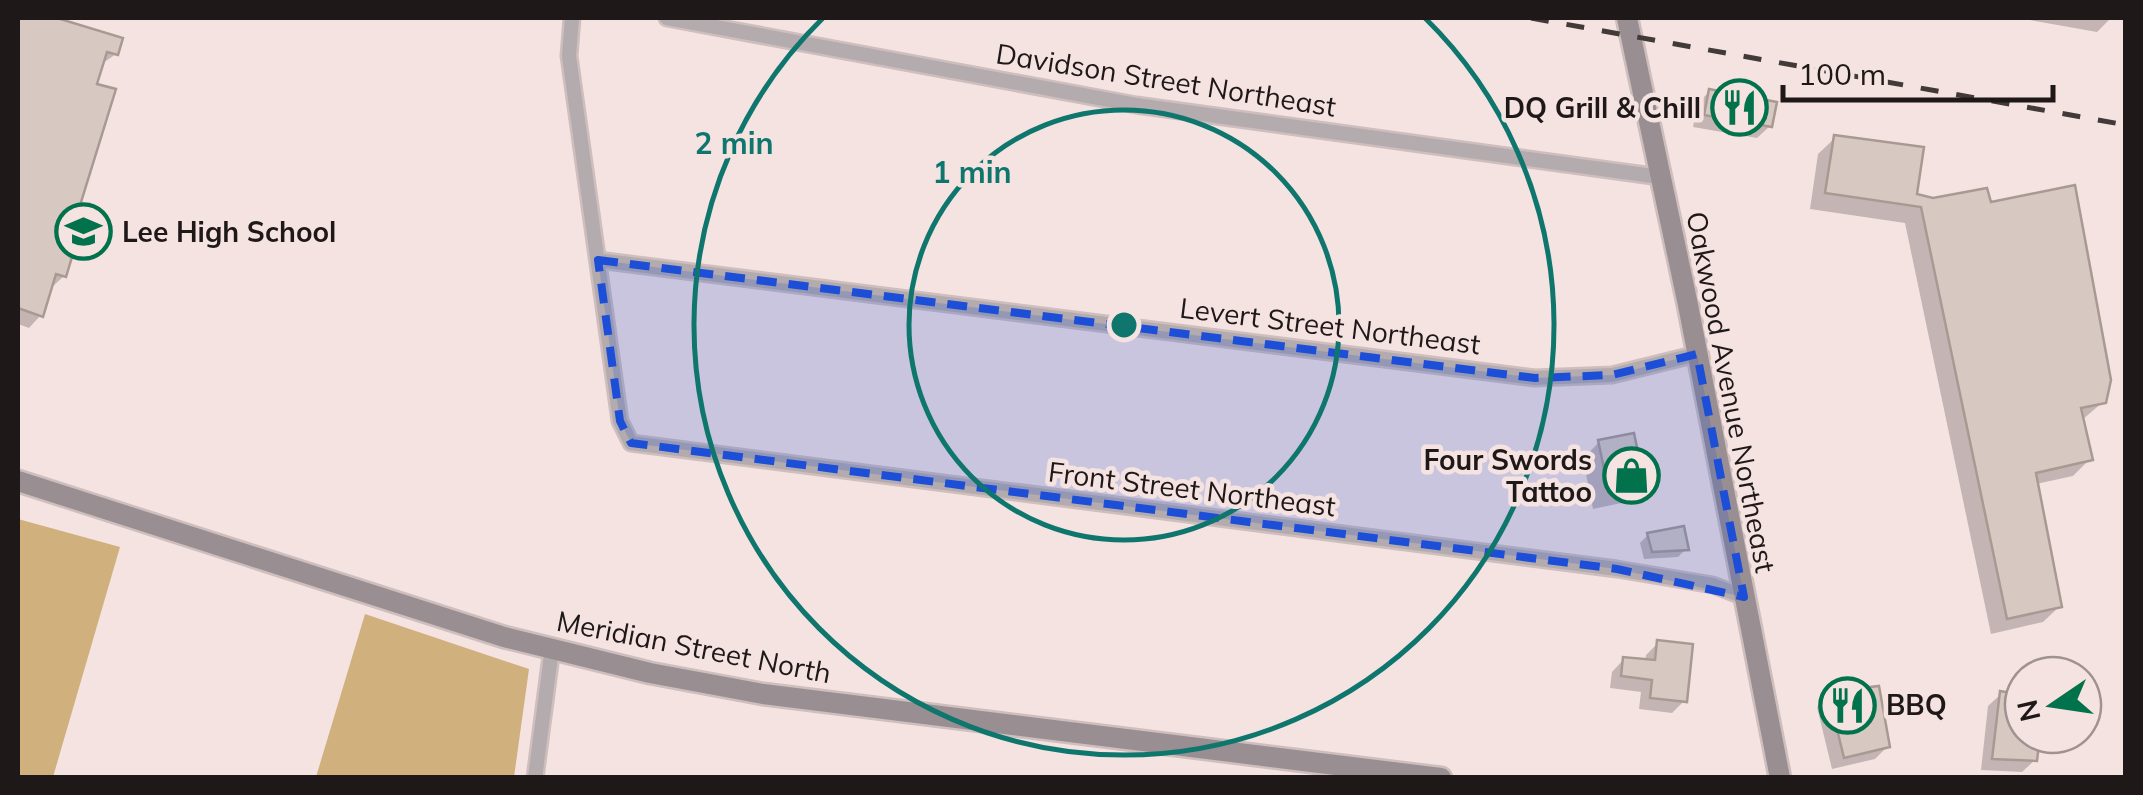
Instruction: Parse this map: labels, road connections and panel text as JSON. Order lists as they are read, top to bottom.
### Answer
{
  "streets": {
    "street": [
      "Davidson Street Northeast",
      "Levert Street Northeast",
      "Oakwood Avenue Northeast",
      "Front Street Northeast",
      "Meridian Street North"
    ]
  },
  "crossings": [
    ["Davidson Street Northeast", "Oakwood Avenue Northeast"],
    ["Levert Street Northeast", "Oakwood Avenue Northeast"],
    ["Levert Street Northeast", "Front Street Northeast"],
    ["Oakwood Avenue Northeast", "Front Street Northeast"]
  ],
  "places": {
    "restaurant": ["DQ Grill & Chill", "BBQ"],
    "school or university": ["Lee High School"],
    "shop": ["Four Swords Tattoo"]
  },
  "scale_bar": "100 m",
  "north": "left",
  "rings": ["2 min", "1 min"]
}
